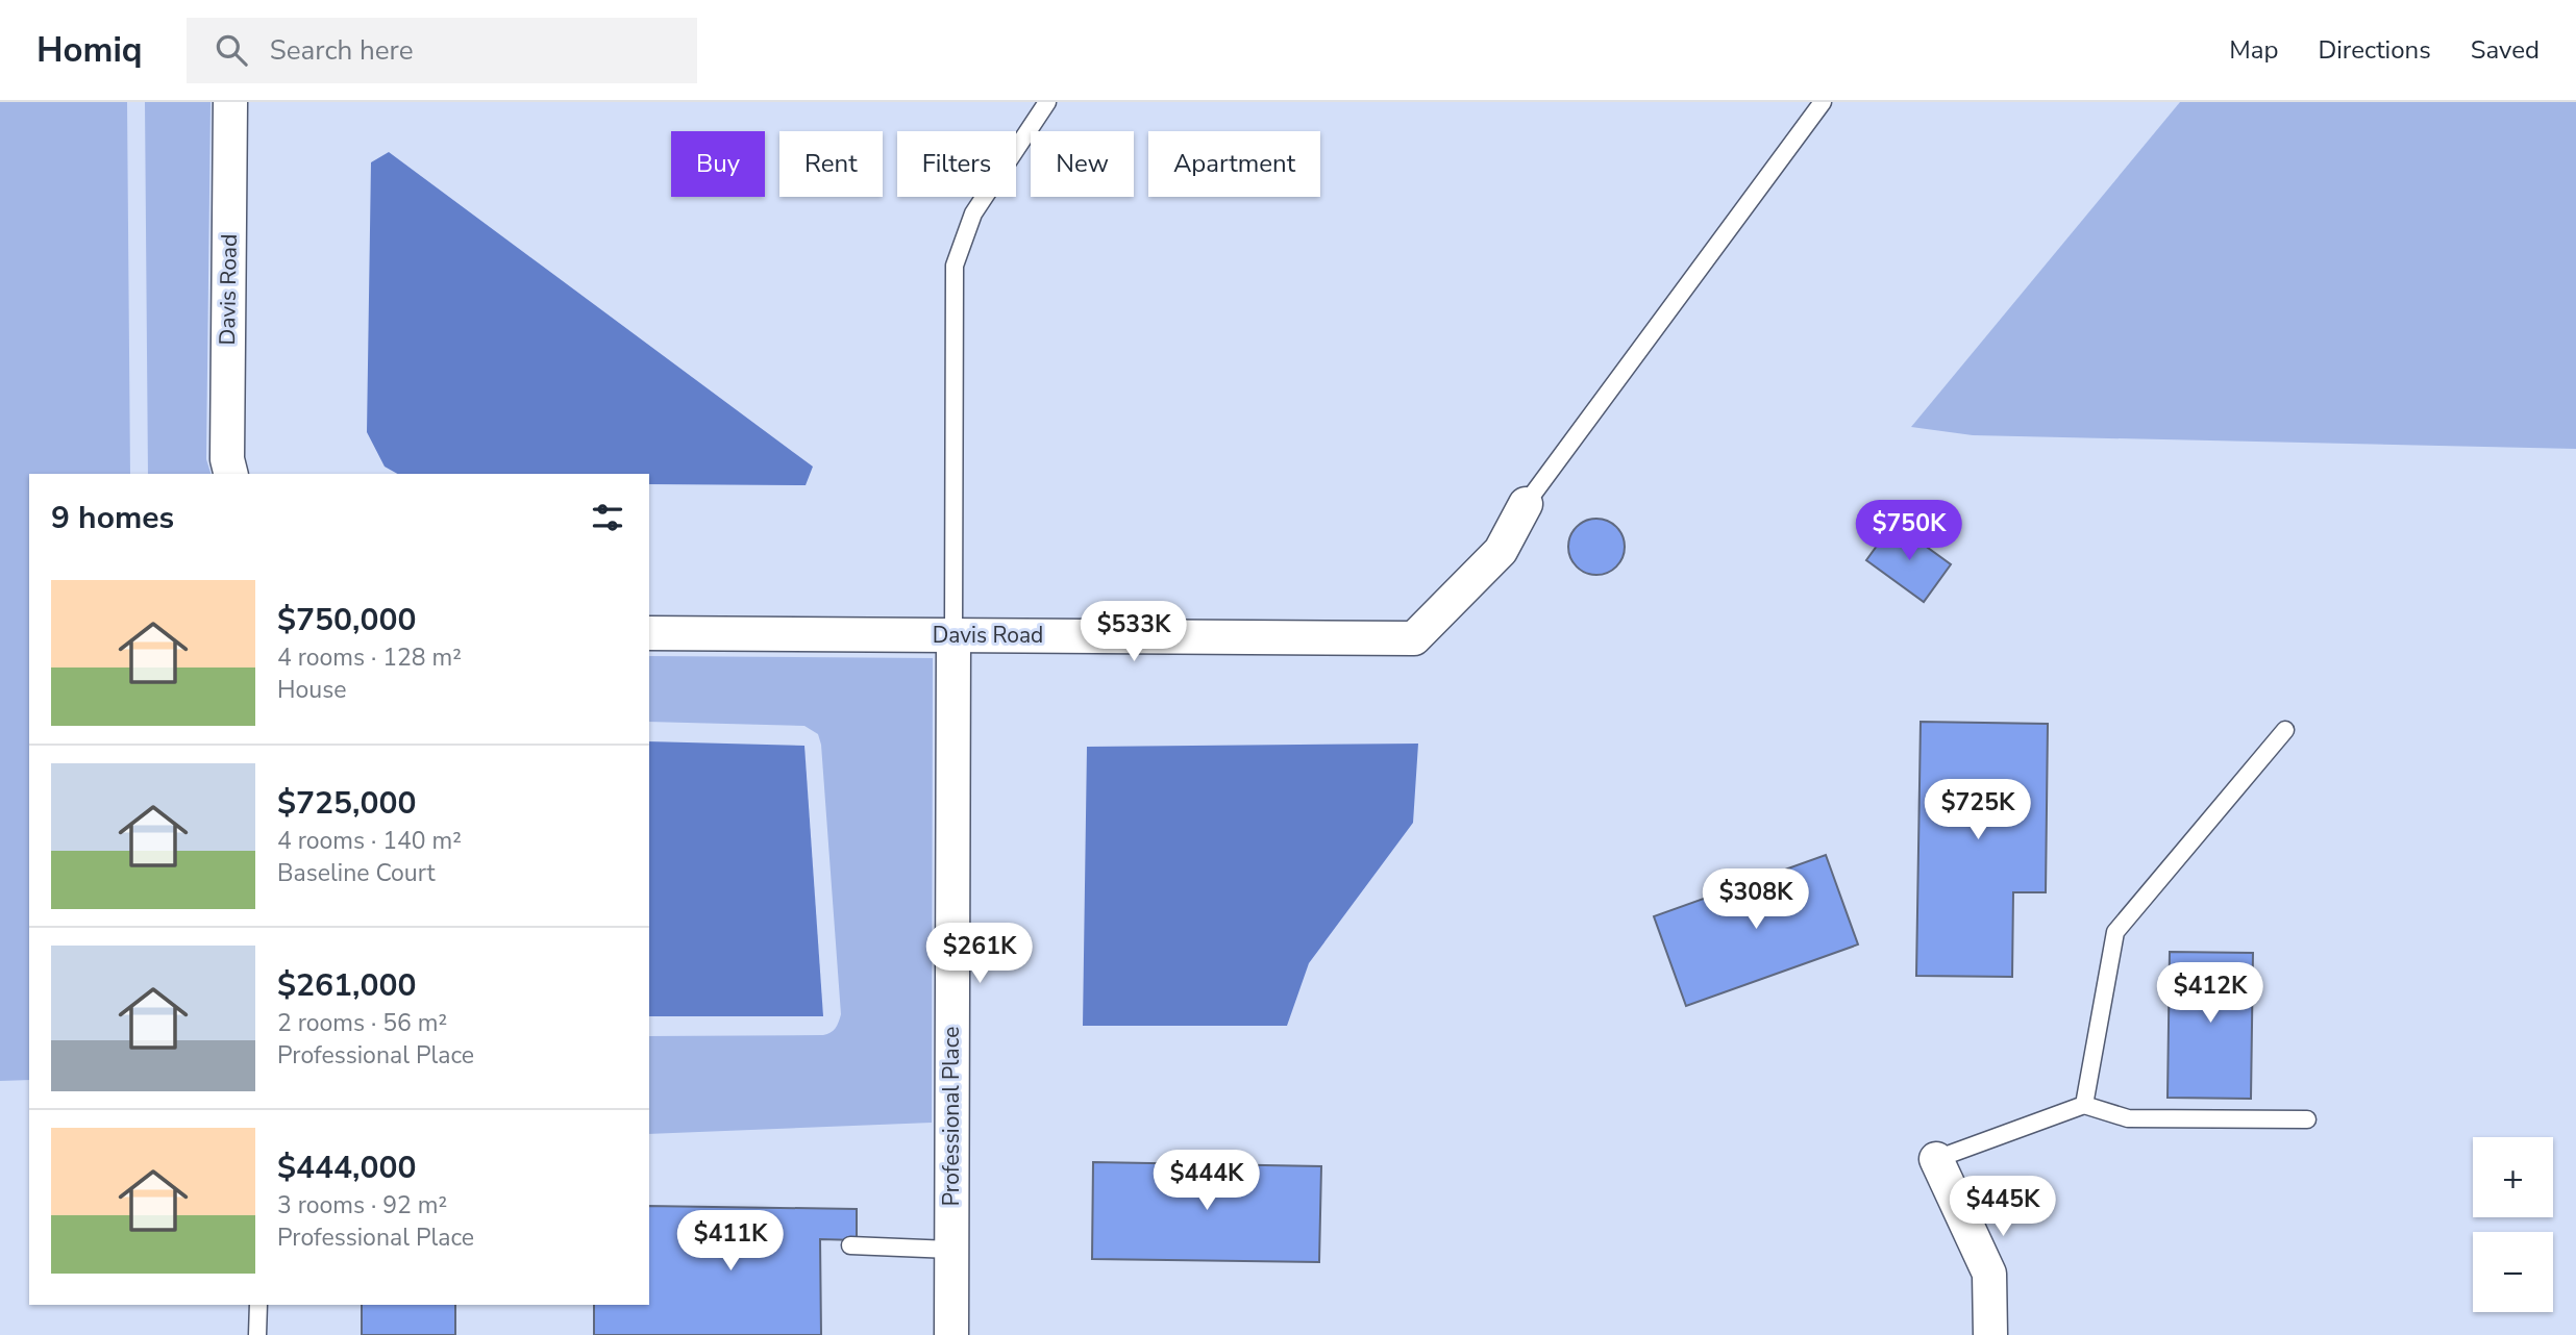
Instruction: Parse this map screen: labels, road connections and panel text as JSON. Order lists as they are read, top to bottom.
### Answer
{
  "streets": {
    "street": ["Davis Road", "Professional Place"]
  },
  "crossings": [
    ["Davis Road", "Professional Place"]
  ],
  "page": {
    "header": "Homiq",
    "search": "Search here",
    "nav": ["Map", "Directions", "Saved"],
    "chip": [
      "Buy",
      "Rent",
      "Filters",
      "New",
      "Apartment"
    ],
    "heading": "9 homes",
    "price": [
      "$750K",
      "$533K",
      "$725K",
      "$308K",
      "$261K",
      "$412K",
      "$444K",
      "$445K",
      "$411K"
    ],
    "list": [
      {
        "name": "$750,000",
        "note": "4 rooms · 128 m² · House"
      },
      {
        "name": "$725,000",
        "note": "4 rooms · 140 m² · Baseline Court"
      },
      {
        "name": "$261,000",
        "note": "2 rooms · 56 m² · Professional Place"
      },
      {
        "name": "$444,000",
        "note": "3 rooms · 92 m² · Professional Place"
      }
    ],
    "map_buttons": ["+", "−"]
  }
}
